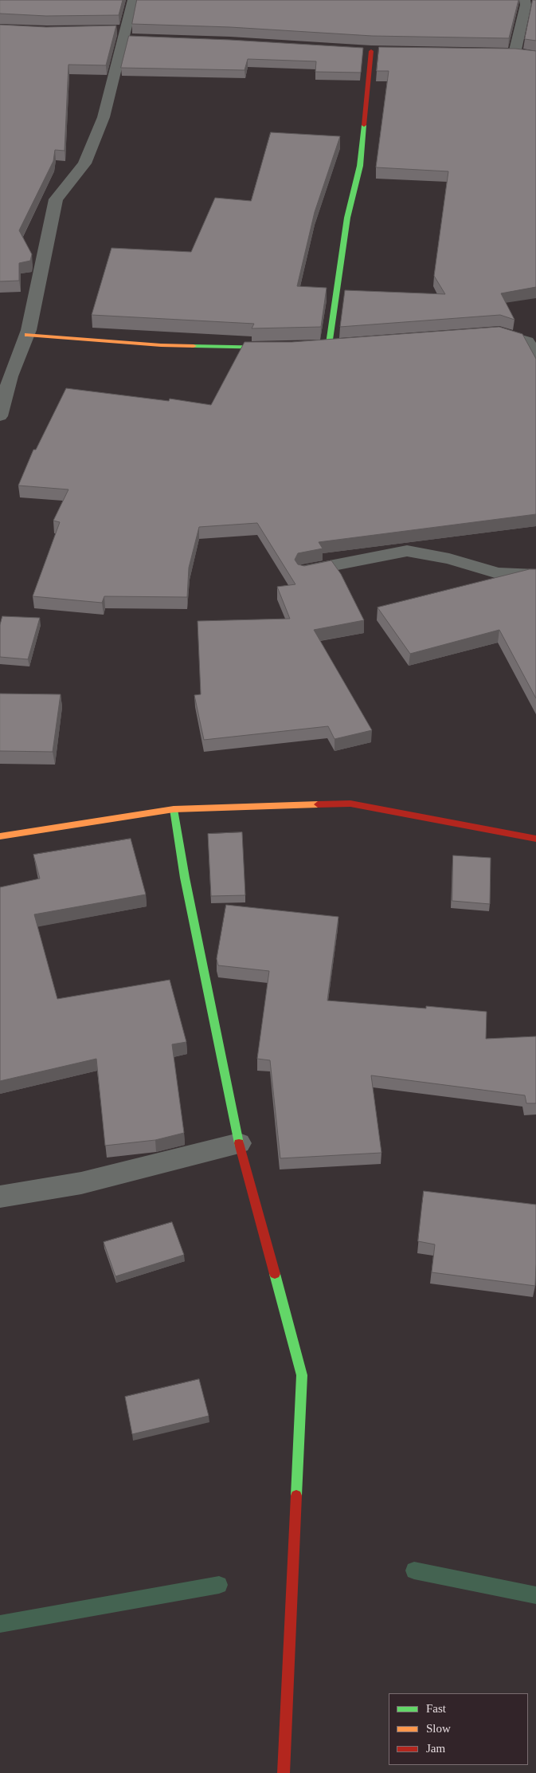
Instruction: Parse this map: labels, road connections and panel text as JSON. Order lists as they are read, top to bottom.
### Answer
{
  "legend": ["Fast", "Slow", "Jam"]
}
